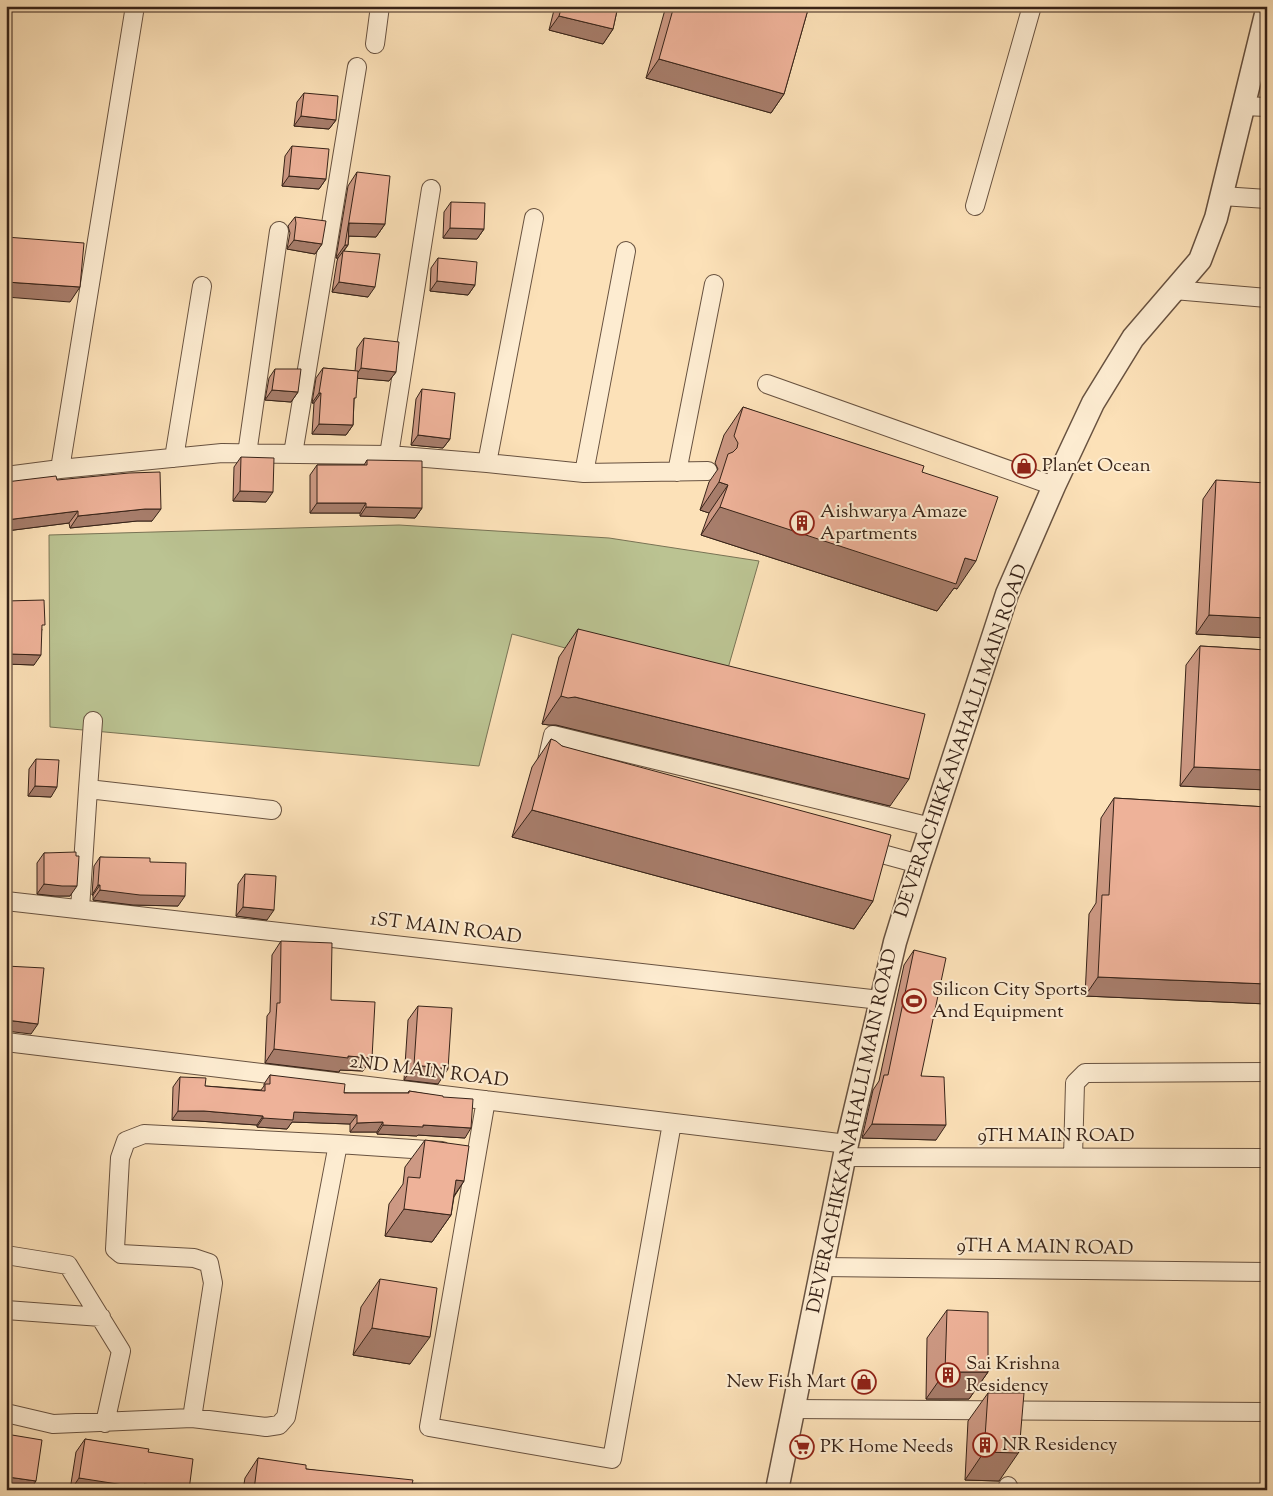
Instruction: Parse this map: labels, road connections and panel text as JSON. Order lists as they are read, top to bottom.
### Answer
{
  "streets": {
    "street": [
      "DEVERACHIKKANAHALLI MAIN ROAD",
      "1ST MAIN ROAD",
      "2ND MAIN ROAD",
      "9TH MAIN ROAD",
      "9TH A MAIN ROAD"
    ]
  },
  "crossings": [
    ["DEVERACHIKKANAHALLI MAIN ROAD", "1ST MAIN ROAD"],
    ["DEVERACHIKKANAHALLI MAIN ROAD", "2ND MAIN ROAD"],
    ["DEVERACHIKKANAHALLI MAIN ROAD", "9TH MAIN ROAD"],
    ["DEVERACHIKKANAHALLI MAIN ROAD", "9TH A MAIN ROAD"],
    ["2ND MAIN ROAD", "9TH MAIN ROAD"]
  ],
  "places": {
    "shop": ["Planet Ocean", "New Fish Mart"],
    "building": ["Aishwarya Amaze Apartments", "Sai Krishna Residency", "NR Residency"],
    "sports": ["Silicon City Sports And Equipment"],
    "supermarket": ["PK Home Needs"]
  }
}
